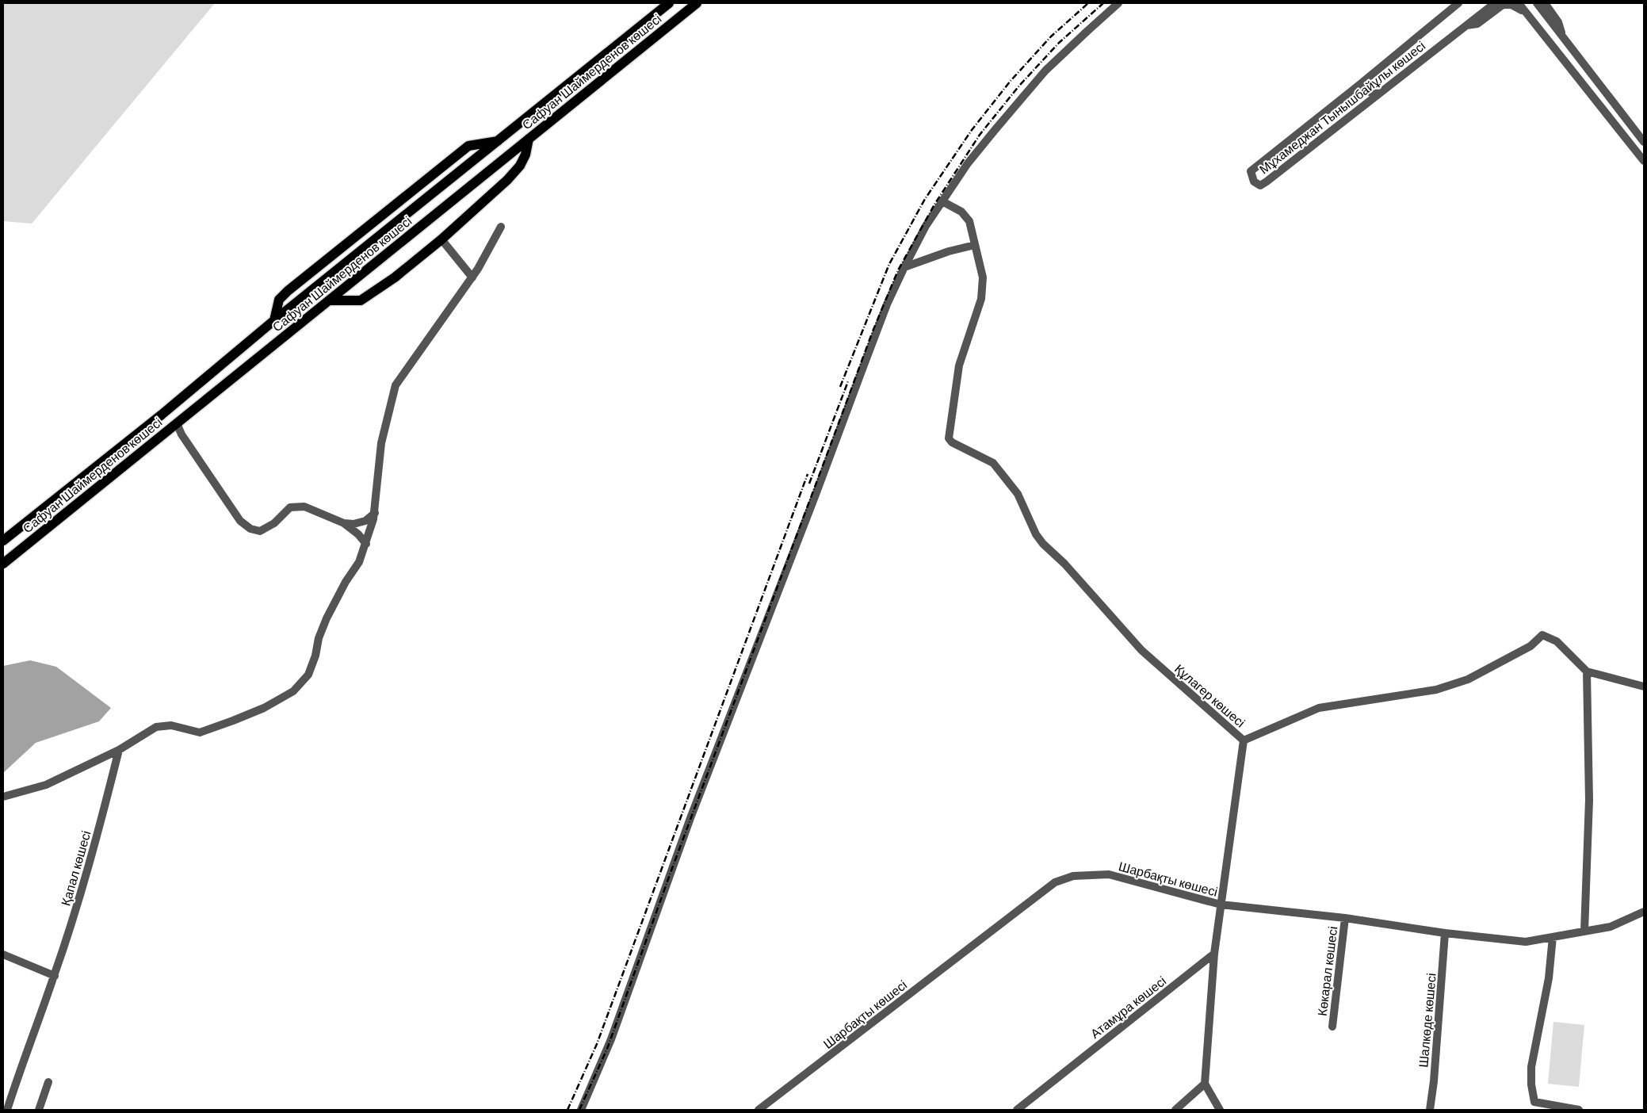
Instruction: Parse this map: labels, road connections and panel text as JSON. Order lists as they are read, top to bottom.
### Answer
{
  "streets": {
    "main road": ["Сафуан Шаймерденов көшесі"],
    "street": [
      "Мұхамеджан Тынышбайұлы көшесі",
      "Құлагер көшесі",
      "Қапал көшесі",
      "Шарбақты көшесі",
      "Көкарал көшесі",
      "Атамұра көшесі",
      "Шалкөде көшесі"
    ]
  },
  "crossings": [
    ["Құлагер көшесі", "Шарбақты көшесі"],
    ["Шарбақты көшесі", "Көкарал көшесі"],
    ["Шарбақты көшесі", "Шалкөде көшесі"]
  ]
}
